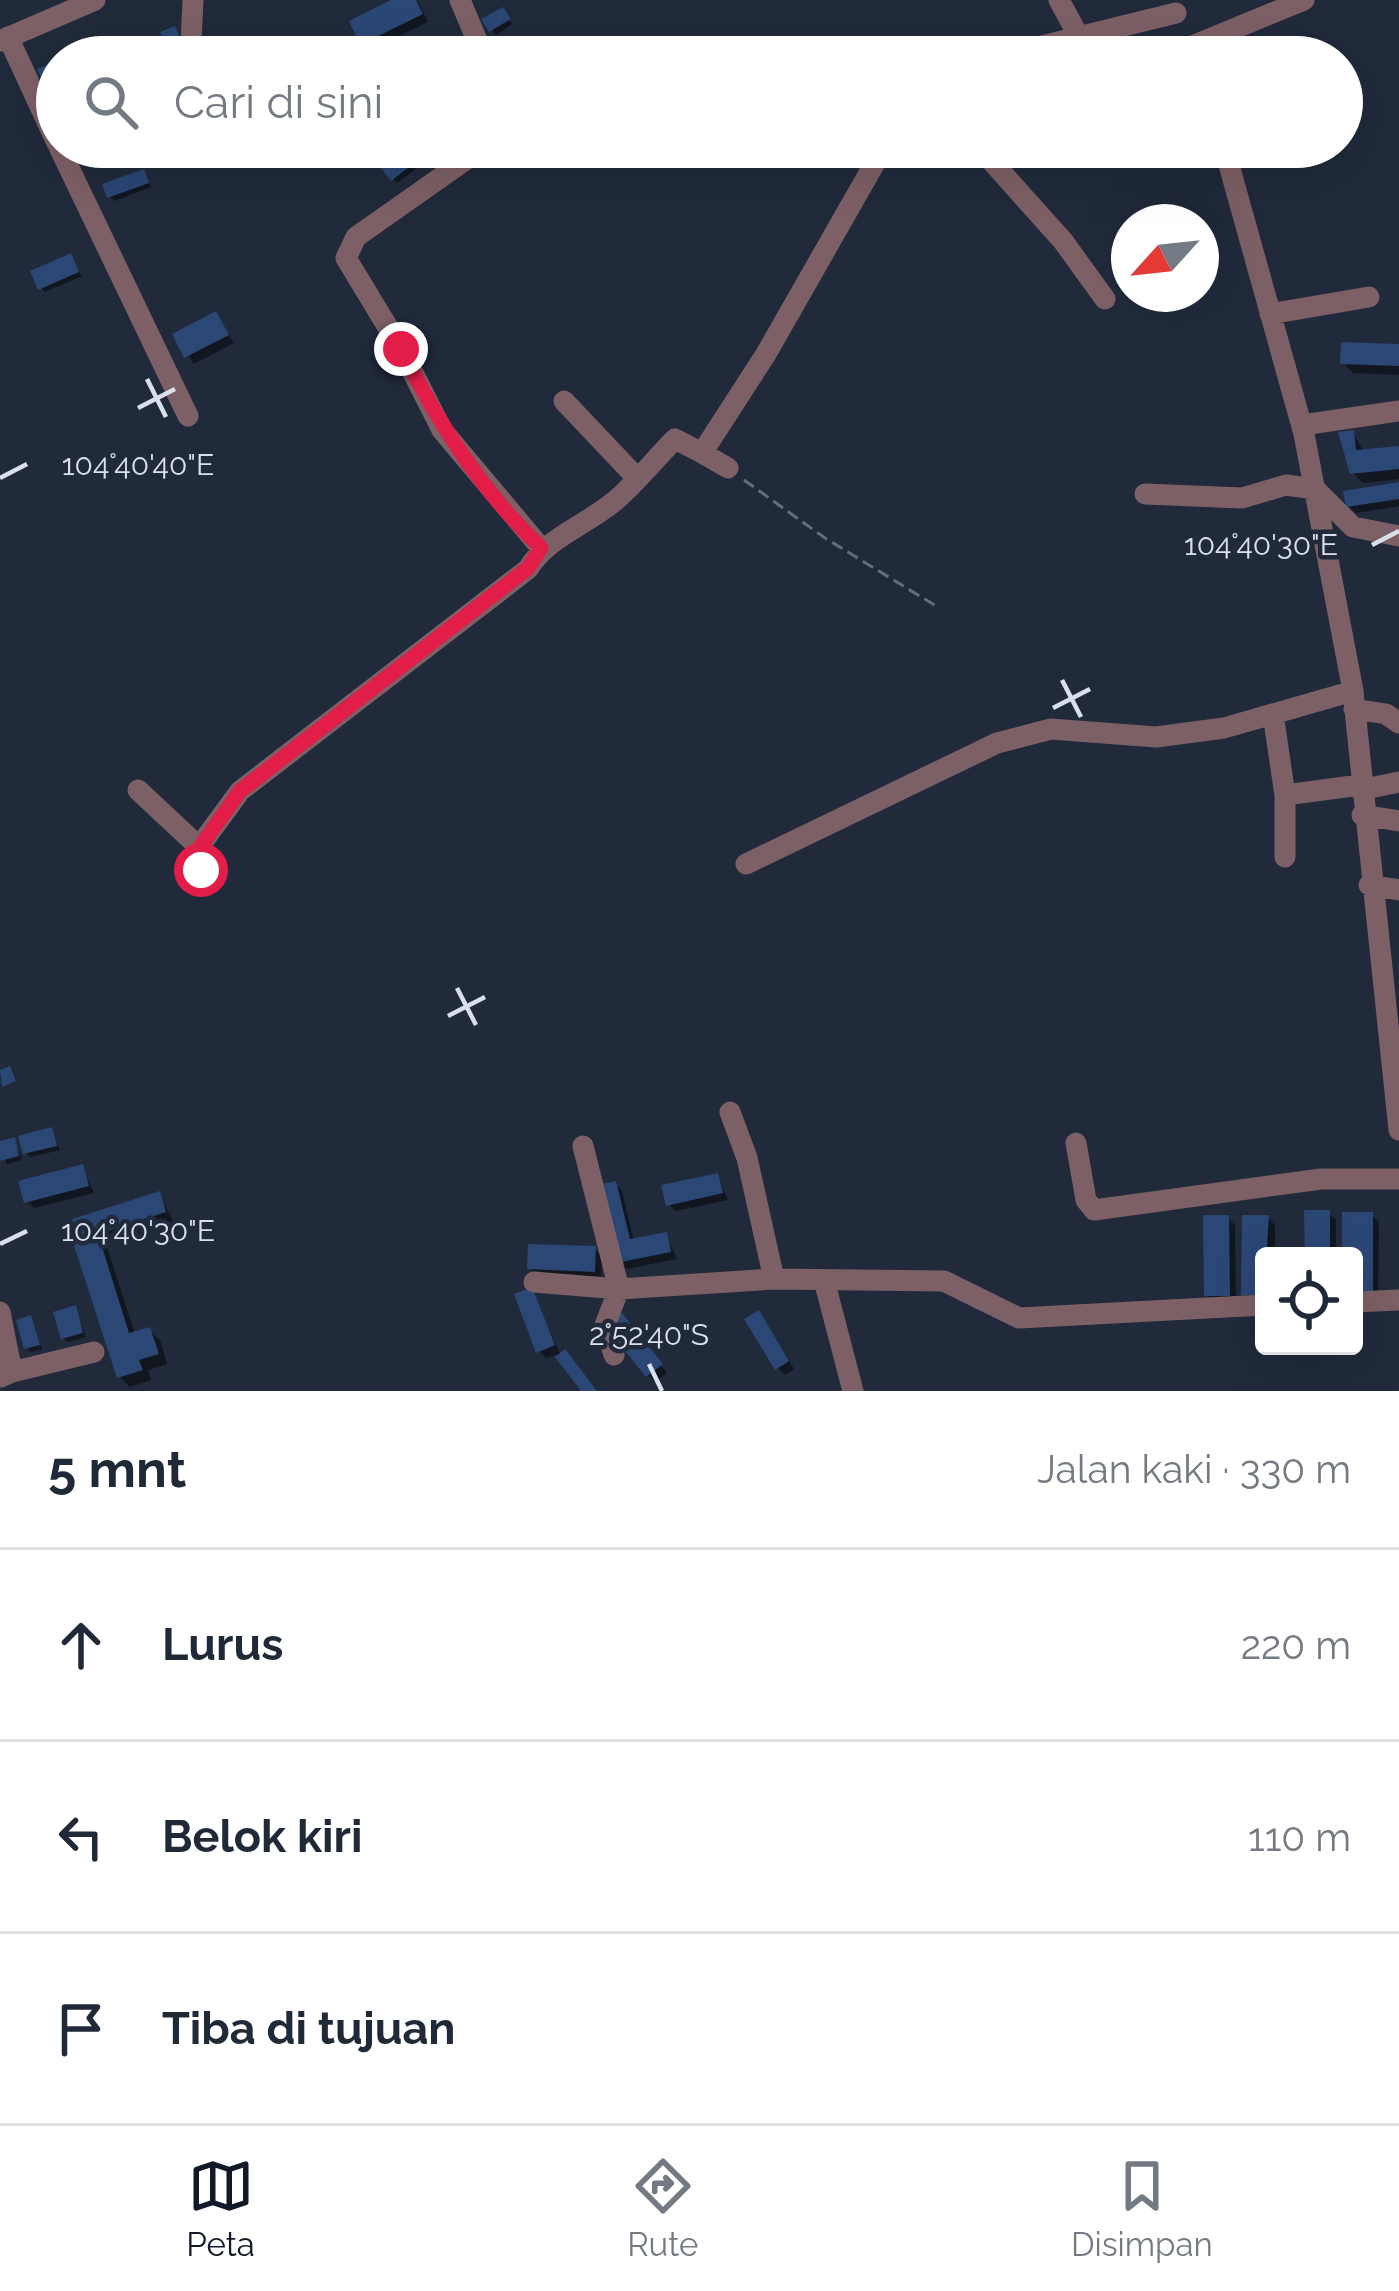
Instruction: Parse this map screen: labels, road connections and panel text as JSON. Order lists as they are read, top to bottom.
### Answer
{
  "north": "bottom left",
  "page": {
    "search": "Cari di sini",
    "heading": ["5 mnt", "Jalan kaki · 330 m"],
    "list": [
      ["Lurus", "220 m"],
      ["Belok kiri", "110 m"],
      "Tiba di tujuan"
    ],
    "nav": ["Peta", "Rute", "Disimpan"]
  },
  "coordinates": ["104°40'40\"E", "104°40'30\"E", "2°52'40\"S"]
}
